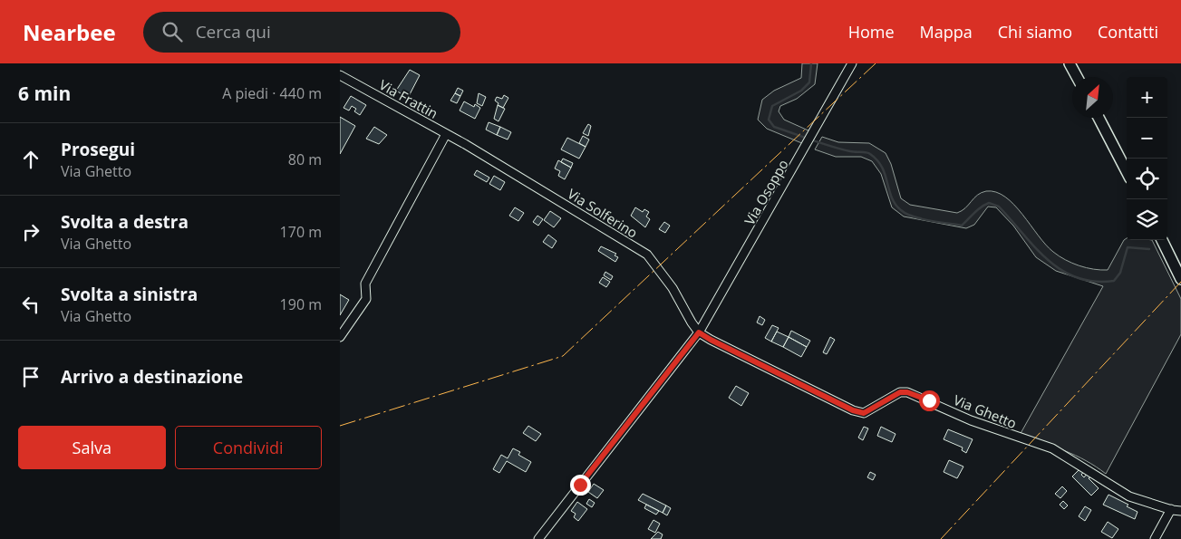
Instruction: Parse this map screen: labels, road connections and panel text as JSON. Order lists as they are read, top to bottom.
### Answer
{
  "streets": {
    "street": [
      "Via Frattin",
      "Via Osoppo",
      "Via Solferino",
      "Via Ghetto"
    ]
  },
  "crossings": [
    ["Via Frattin", "Via Solferino"],
    ["Via Osoppo", "Via Solferino"],
    ["Via Osoppo", "Via Ghetto"],
    ["Via Solferino", "Via Ghetto"]
  ],
  "north": "top right",
  "page": {
    "header": "Nearbee",
    "search": "Cerca qui",
    "nav": [
      "Home",
      "Mappa",
      "Chi siamo",
      "Contatti"
    ],
    "heading": ["6 min", "A piedi · 440 m"],
    "map_buttons": ["+", "−"],
    "list": [
      ["Prosegui", "Via Ghetto", "80 m"],
      ["Svolta a destra", "Via Ghetto", "170 m"],
      ["Svolta a sinistra", "Via Ghetto", "190 m"],
      "Arrivo a destinazione"
    ],
    "buttons": ["Salva", "Condividi"]
  }
}
